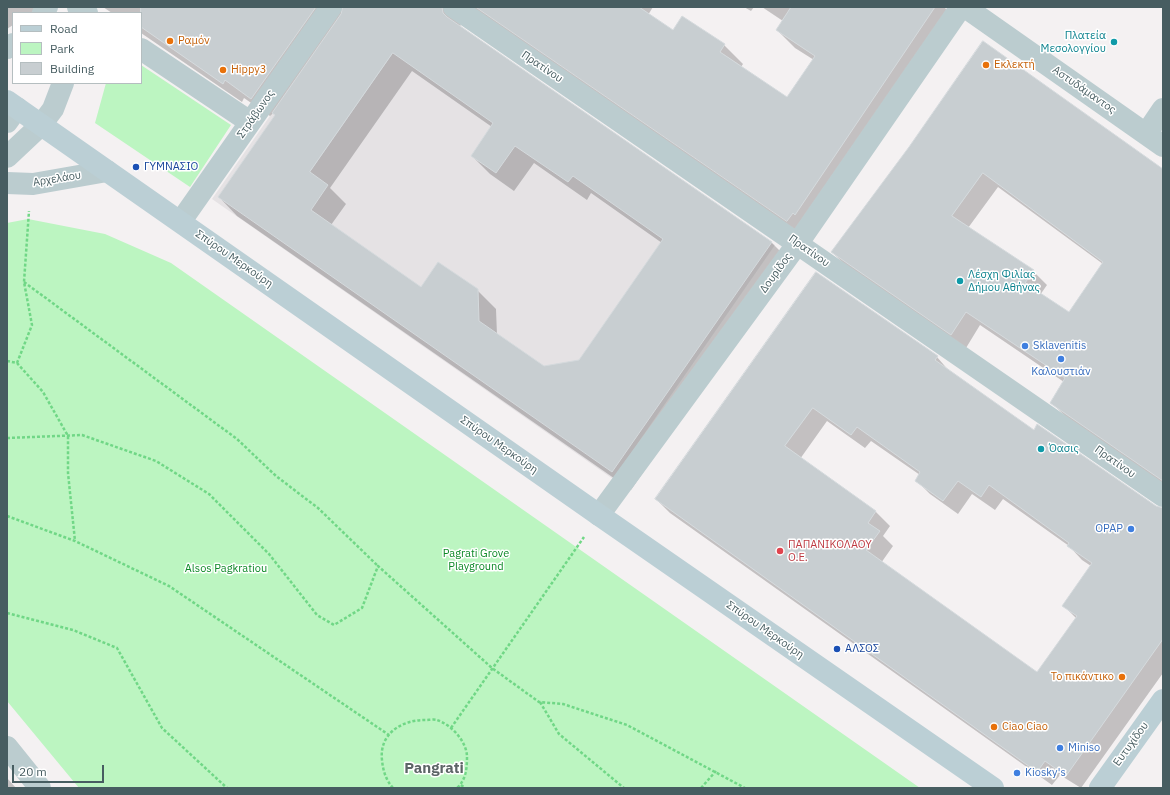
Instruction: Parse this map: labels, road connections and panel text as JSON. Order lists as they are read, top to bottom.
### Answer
{
  "streets": {
    "main road": ["Σπύρου Μερκούρη", "Ευτυχίδου"],
    "street": [
      "Πρατίνου",
      "Αστυδάμαντος",
      "Στράβωνος",
      "Αρχελάου",
      "Δουρίδος"
    ]
  },
  "crossings": [
    ["Πρατίνου", "Δουρίδος"],
    ["Στράβωνος", "Σπύρου Μερκούρη"],
    ["Αρχελάου", "Σπύρου Μερκούρη"],
    ["Σπύρου Μερκούρη", "Δουρίδος"]
  ],
  "districts": ["Pangrati"],
  "parks": ["Pagrati Grove Playground", "Alsos Pagkratiou"],
  "places": [
    "Ραμόν",
    "Πλατεία Μεσολογγίου",
    "Εκλεκτή",
    "Hippy3",
    "ΓΥΜΝΑΣΙΟ",
    "Λέσχη Φιλίας Δήμου Αθήνας",
    "Sklavenitis",
    "Καλουστιάν",
    "Όασις",
    "OPAP",
    "ΠΑΠΑΝΙΚΟΛΑΟΥ Ο.Ε.",
    "ΑΛΣΟΣ",
    "Το πικάντικο",
    "Ciao Ciao",
    "Miniso",
    "Kiosky's"
  ],
  "legend": ["Road", "Park", "Building"],
  "scale_bar": "20 m"
}
